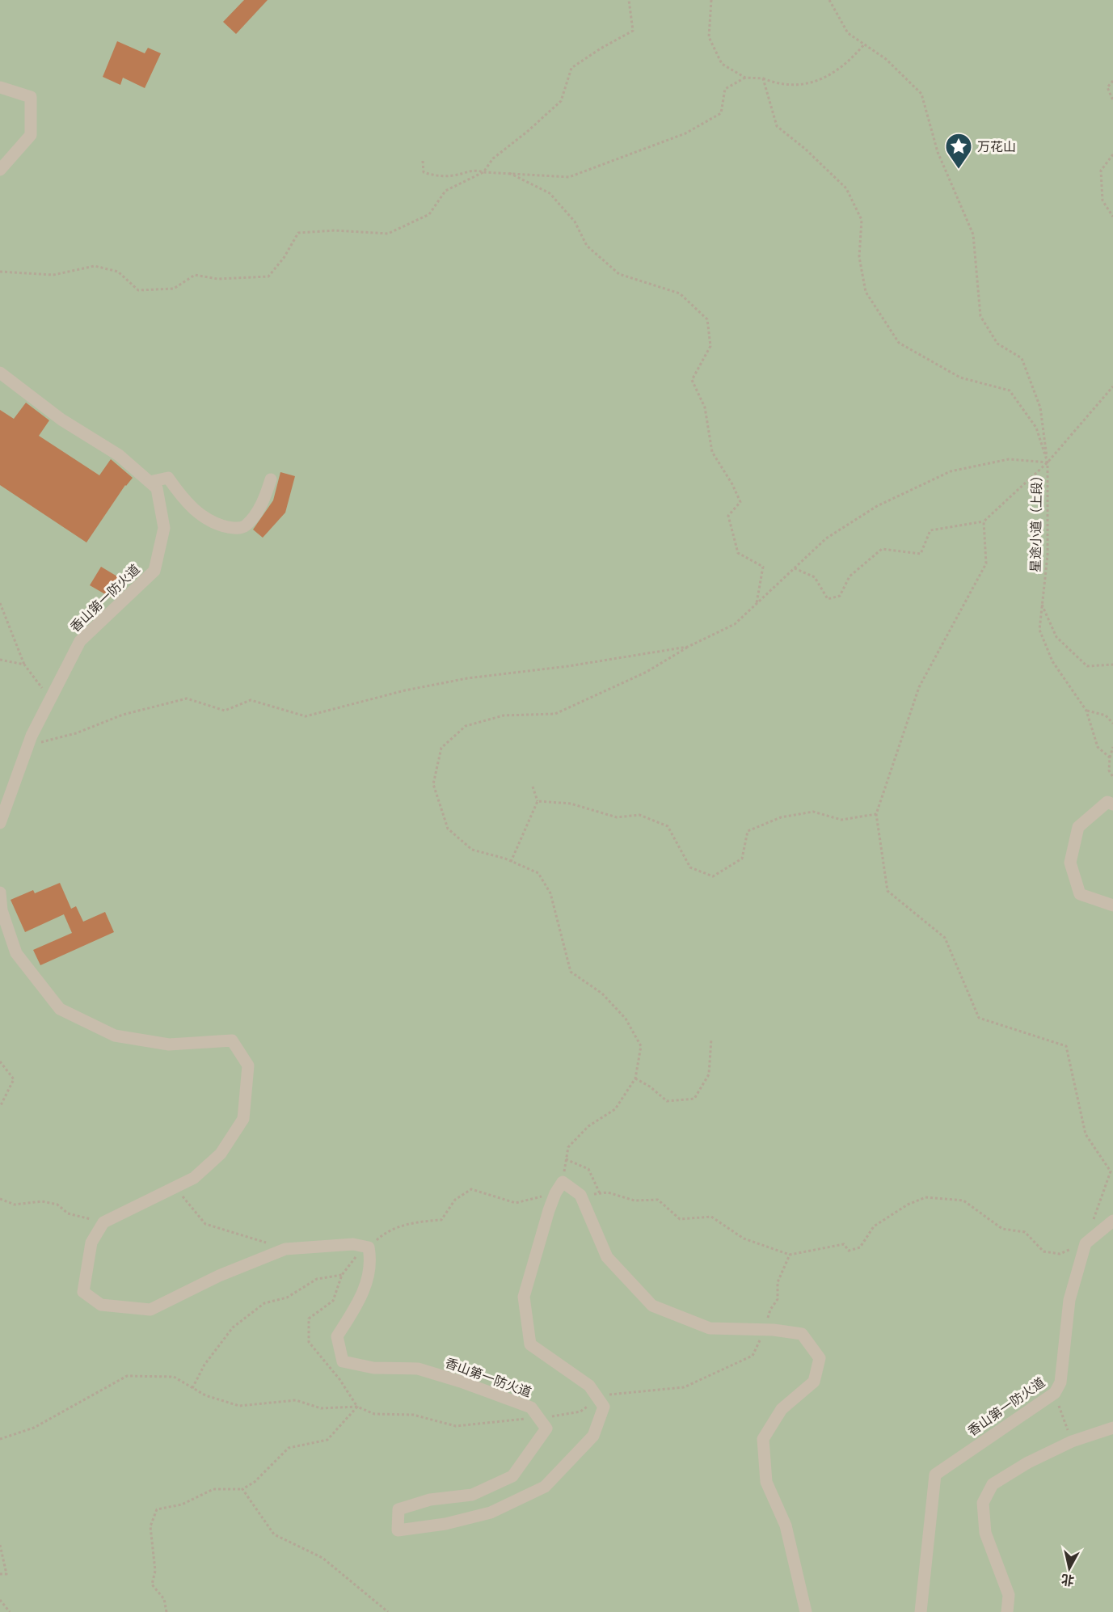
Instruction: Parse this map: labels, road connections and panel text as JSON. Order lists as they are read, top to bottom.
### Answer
{
  "streets": {
    "street": ["香山第一防火道"],
    "path": ["星途小道（上段）"]
  },
  "places": {
    "place": ["万花山"]
  },
  "north": "bottom"
}
